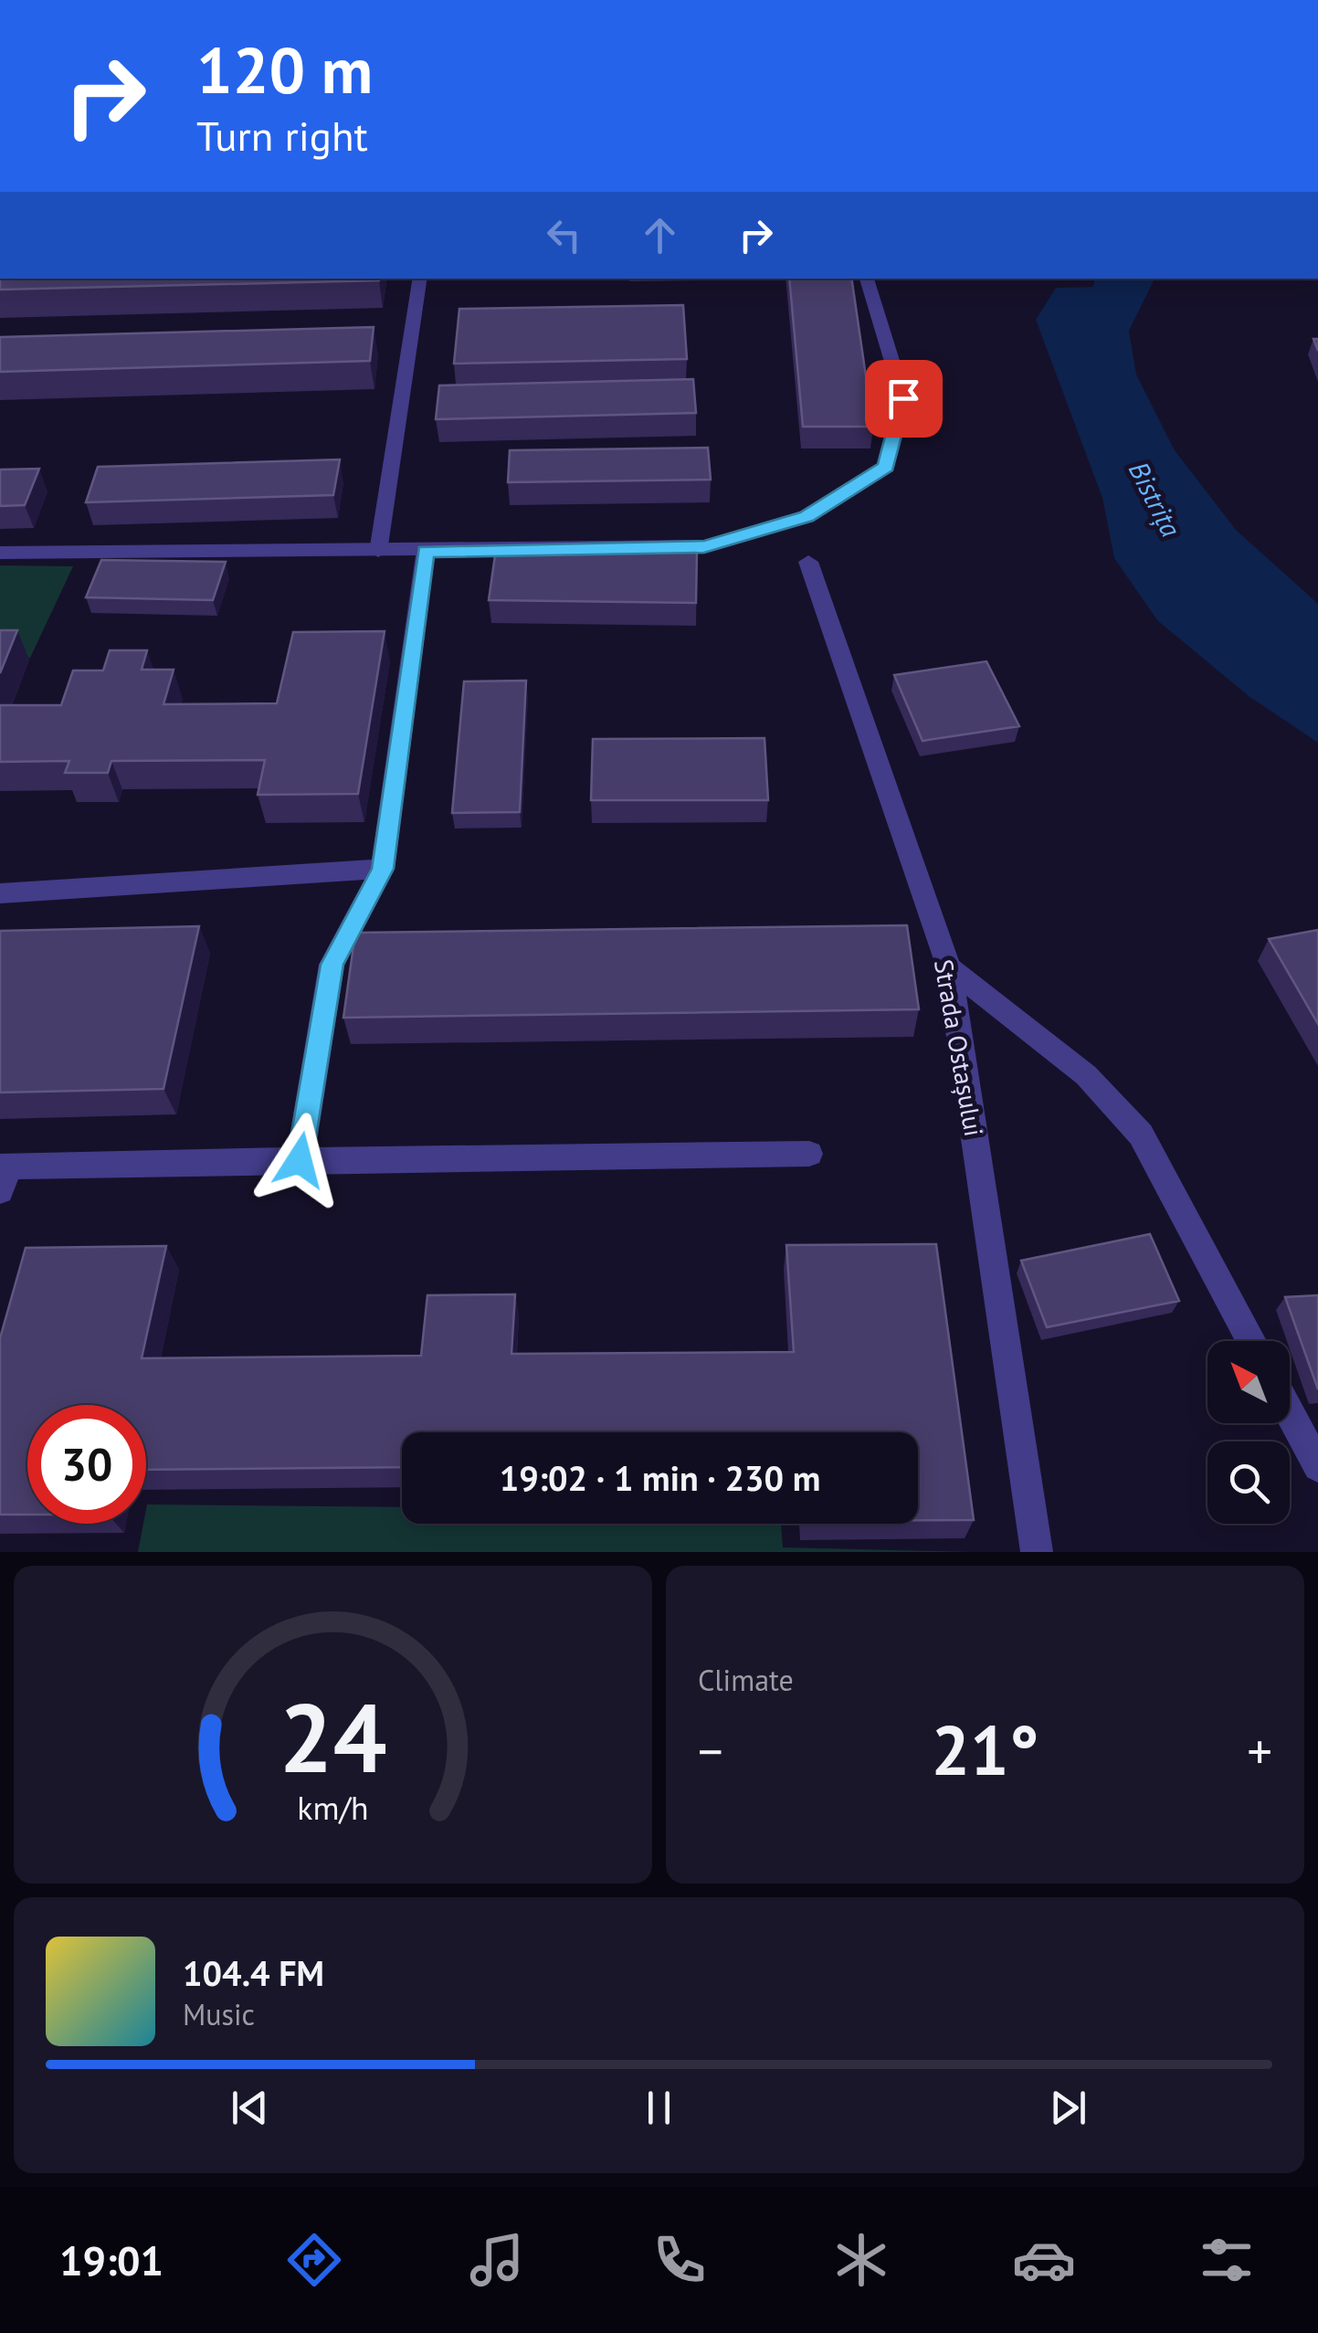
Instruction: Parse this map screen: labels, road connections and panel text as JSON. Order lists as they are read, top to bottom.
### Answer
{
  "streets": {
    "street": ["Strada Ostașului"]
  },
  "water": ["Bistrița"],
  "north": "top left",
  "page": {
    "turn": ["120 m", "Turn right"],
    "limit": "30",
    "trip": "19:02 · 1 min · 230 m",
    "tile": "Climate",
    "heat": ["−", "21°", "+"],
    "song": ["104.4 FM", "Music"],
    "tabs": "19:01",
    "gauge": ["24", "km/h"]
  }
}
